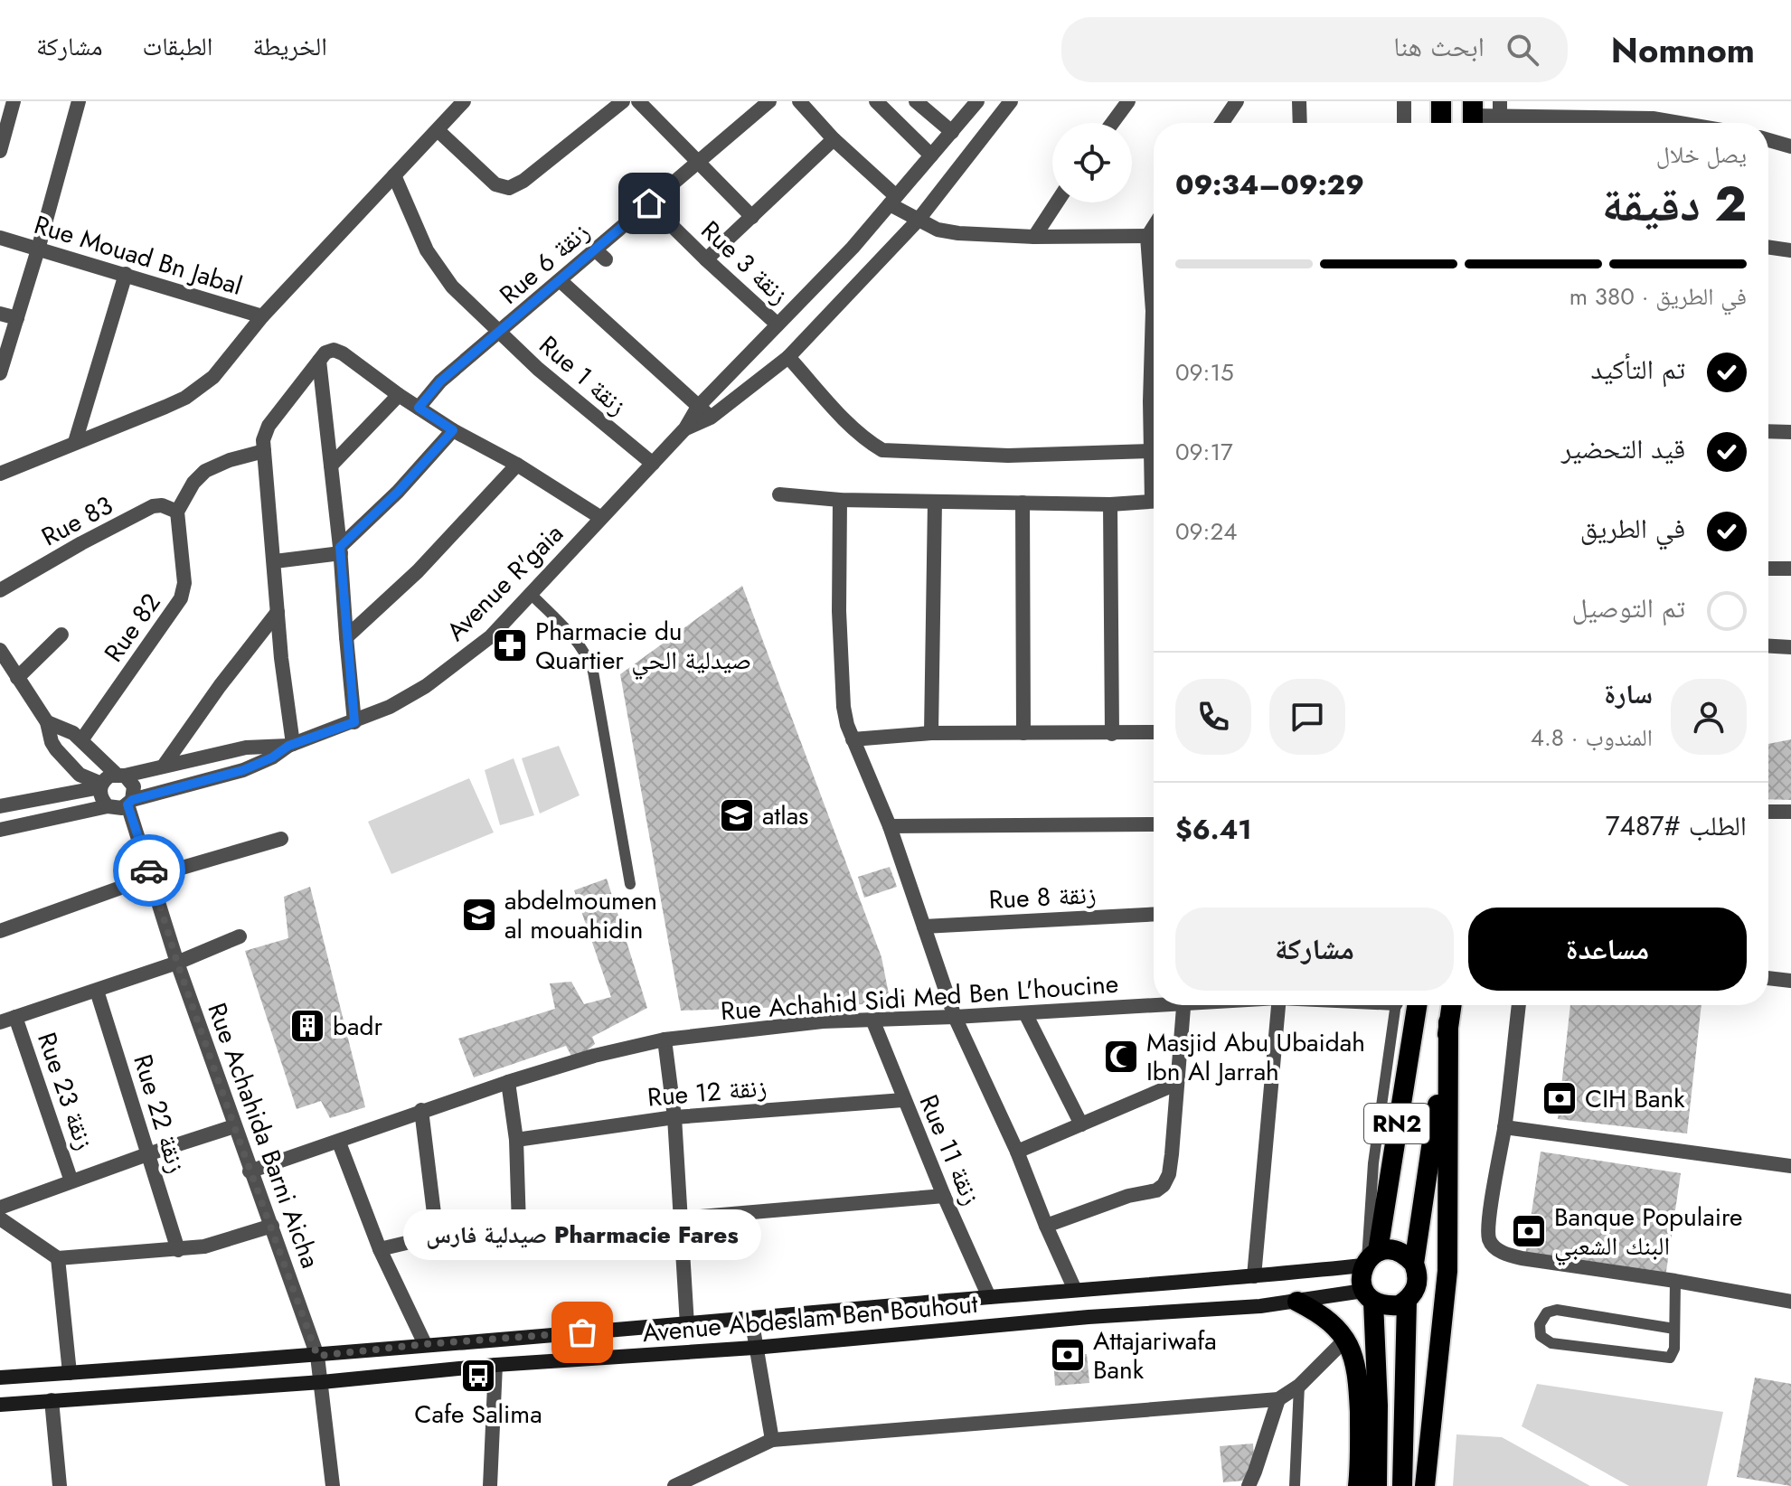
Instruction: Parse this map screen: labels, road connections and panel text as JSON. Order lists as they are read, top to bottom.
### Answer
{
  "streets": {
    "highway": ["RN2"],
    "main road": ["Avenue Abdeslam Ben Bouhout"],
    "street": [
      "Rue Mouad Bn Jabal",
      "Rue 3 زنقة",
      "Rue 6 زنقة",
      "Rue 1 زنقة",
      "Rue 83",
      "Avenue R'gaia",
      "Rue 82",
      "Rue 8 زنقة",
      "Rue Achahid Sidi Med Ben L'houcine",
      "Rue 23 زنقة",
      "Rue 12 زنقة",
      "Rue 22 زنقة",
      "Rue Achahida Barni Aicha",
      "Rue 11 زنقة"
    ]
  },
  "crossings": [
    ["Rue 3 زنقة", "Rue 6 زنقة"],
    ["Rue 3 زنقة", "Avenue R'gaia"],
    ["Rue 6 زنقة", "Rue 1 زنقة"],
    ["Rue 1 زنقة", "Avenue R'gaia"],
    ["Rue 83", "Rue 82"],
    ["Avenue R'gaia", "Rue Achahida Barni Aicha"],
    ["Rue Achahid Sidi Med Ben L'houcine", "Rue Achahida Barni Aicha"],
    ["Rue Achahid Sidi Med Ben L'houcine", "Rue 11 زنقة"],
    ["Rue 12 زنقة", "Rue 11 زنقة"],
    ["RN2", "Avenue Abdeslam Ben Bouhout"],
    ["Rue Achahida Barni Aicha", "Avenue Abdeslam Ben Bouhout"],
    ["Rue 11 زنقة", "Avenue Abdeslam Ben Bouhout"]
  ],
  "places": {
    "pharmacy": ["Pharmacie du Quartier صيدلية الحي"],
    "school or university": ["atlas", "abdelmoumen al mouahidin"],
    "building": ["badr"],
    "mosque": ["Masjid Abu Ubaidah Ibn Al Jarrah"],
    "bank": ["CIH Bank", "Banque Populaire البنك الشعبي", "Attajariwafa Bank"],
    "other": ["Pharmacie Fares صيدلية فارس"],
    "bus stop": ["Cafe Salima"]
  },
  "page": {
    "header": "Nomnom",
    "search": "ابحث هنا",
    "nav": ["الخريطة", "الطبقات", "مشاركة"],
    "heading": ["2 دقيقة", "يصل خلال", "09:29–09:34"],
    "panel": [
      "سارة",
      "المندوب · 4.8",
      "الطلب #7487",
      "$6.41"
    ],
    "bar": "في الطريق · 380 m",
    "list": [
      ["تم التأكيد", "09:15"],
      ["قيد التحضير", "09:17"],
      ["في الطريق", "09:24"],
      "تم التوصيل"
    ],
    "buttons": ["مساعدة", "مشاركة"],
    "bubble": "Pharmacie Fares صيدلية فارس"
  }
}
